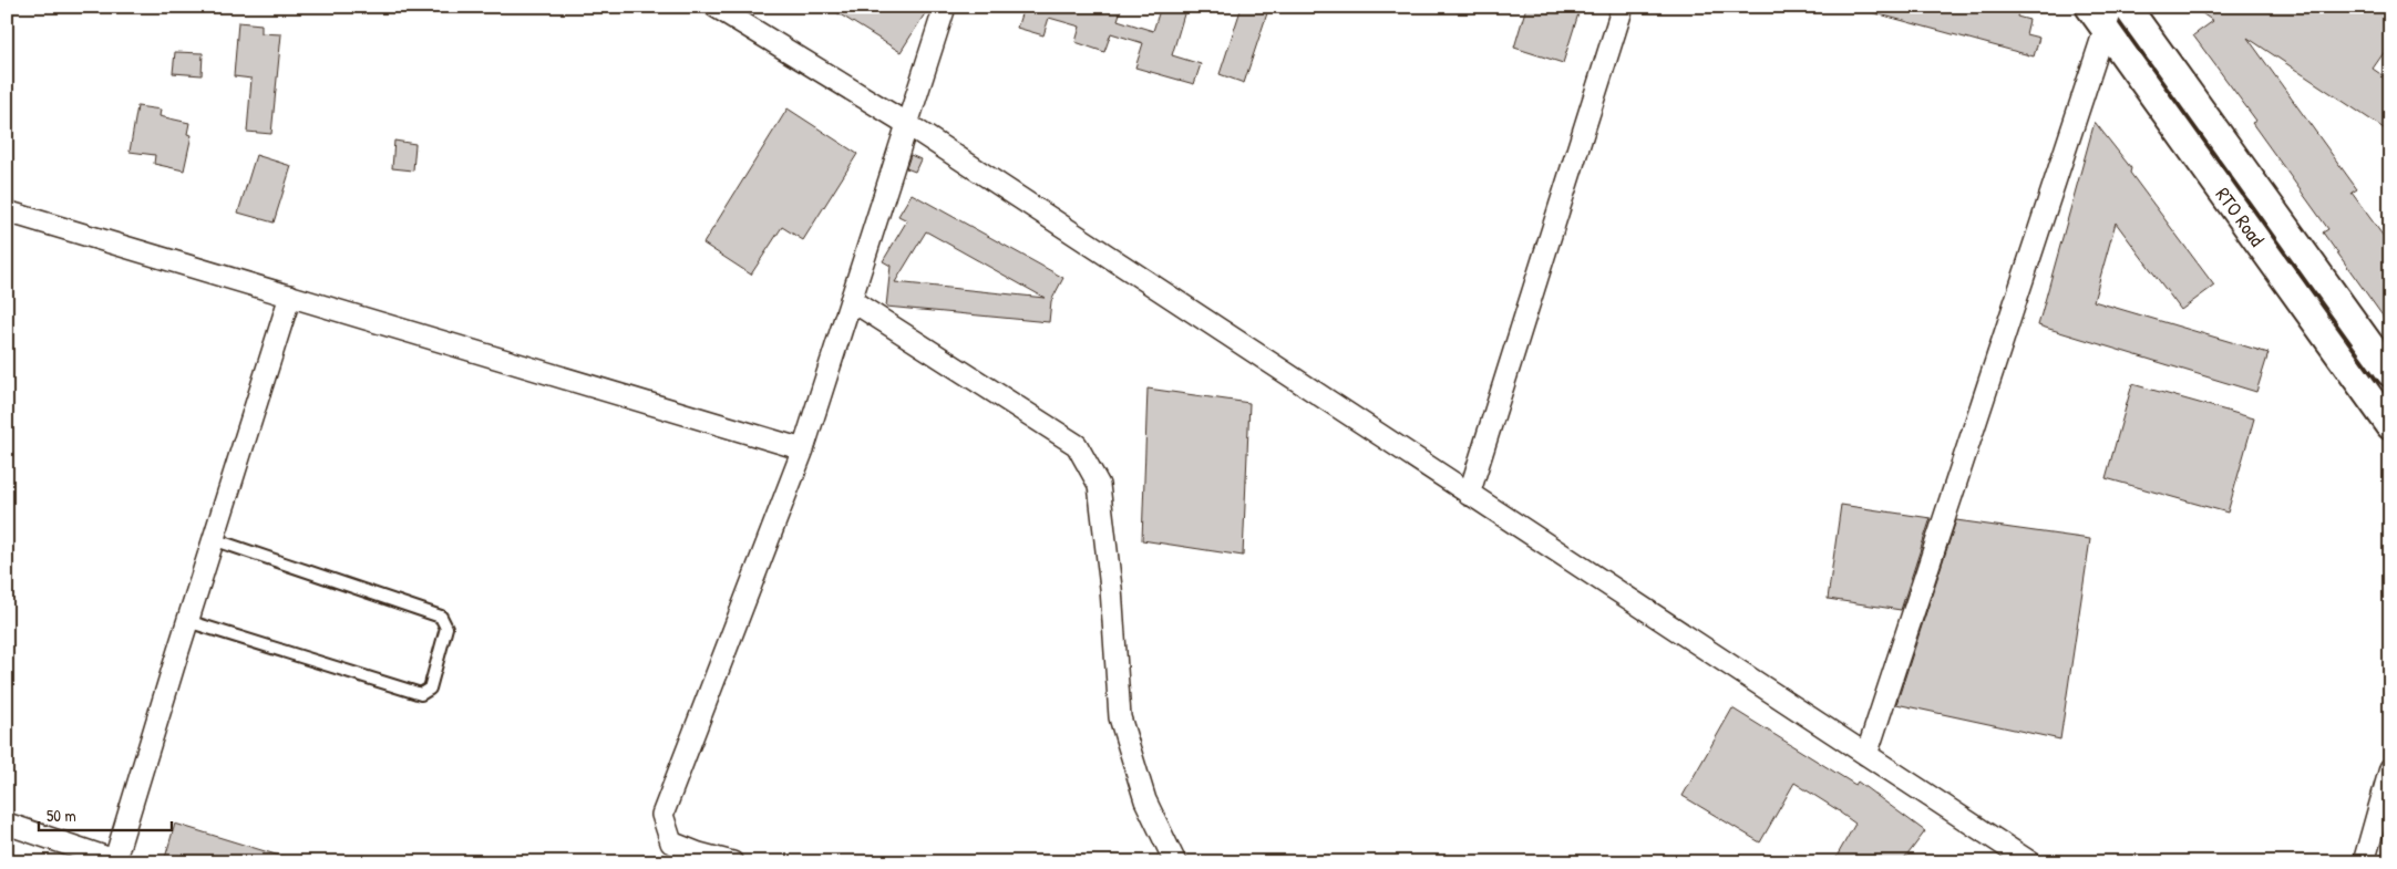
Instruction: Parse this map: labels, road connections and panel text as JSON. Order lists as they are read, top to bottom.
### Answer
{
  "streets": {
    "street": ["RTO Road"]
  },
  "scale_bar": "50 m"
}
